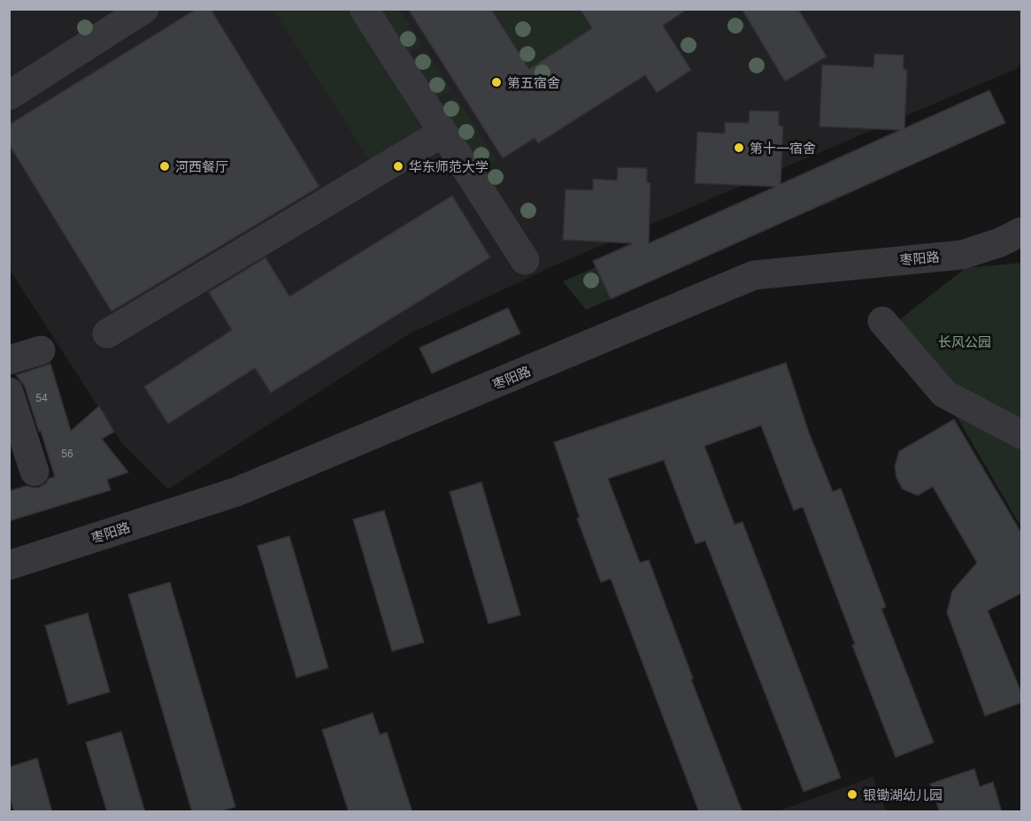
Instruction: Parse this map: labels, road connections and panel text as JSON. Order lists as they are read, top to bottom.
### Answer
{
  "streets": {
    "street": ["枣阳路"]
  },
  "parks": ["长风公园"],
  "places": [
    "第五宿舍",
    "第十一宿舍",
    "河西餐厅",
    "华东师范大学",
    "银锄湖幼儿园"
  ],
  "house_numbers": ["54", "56"]
}
